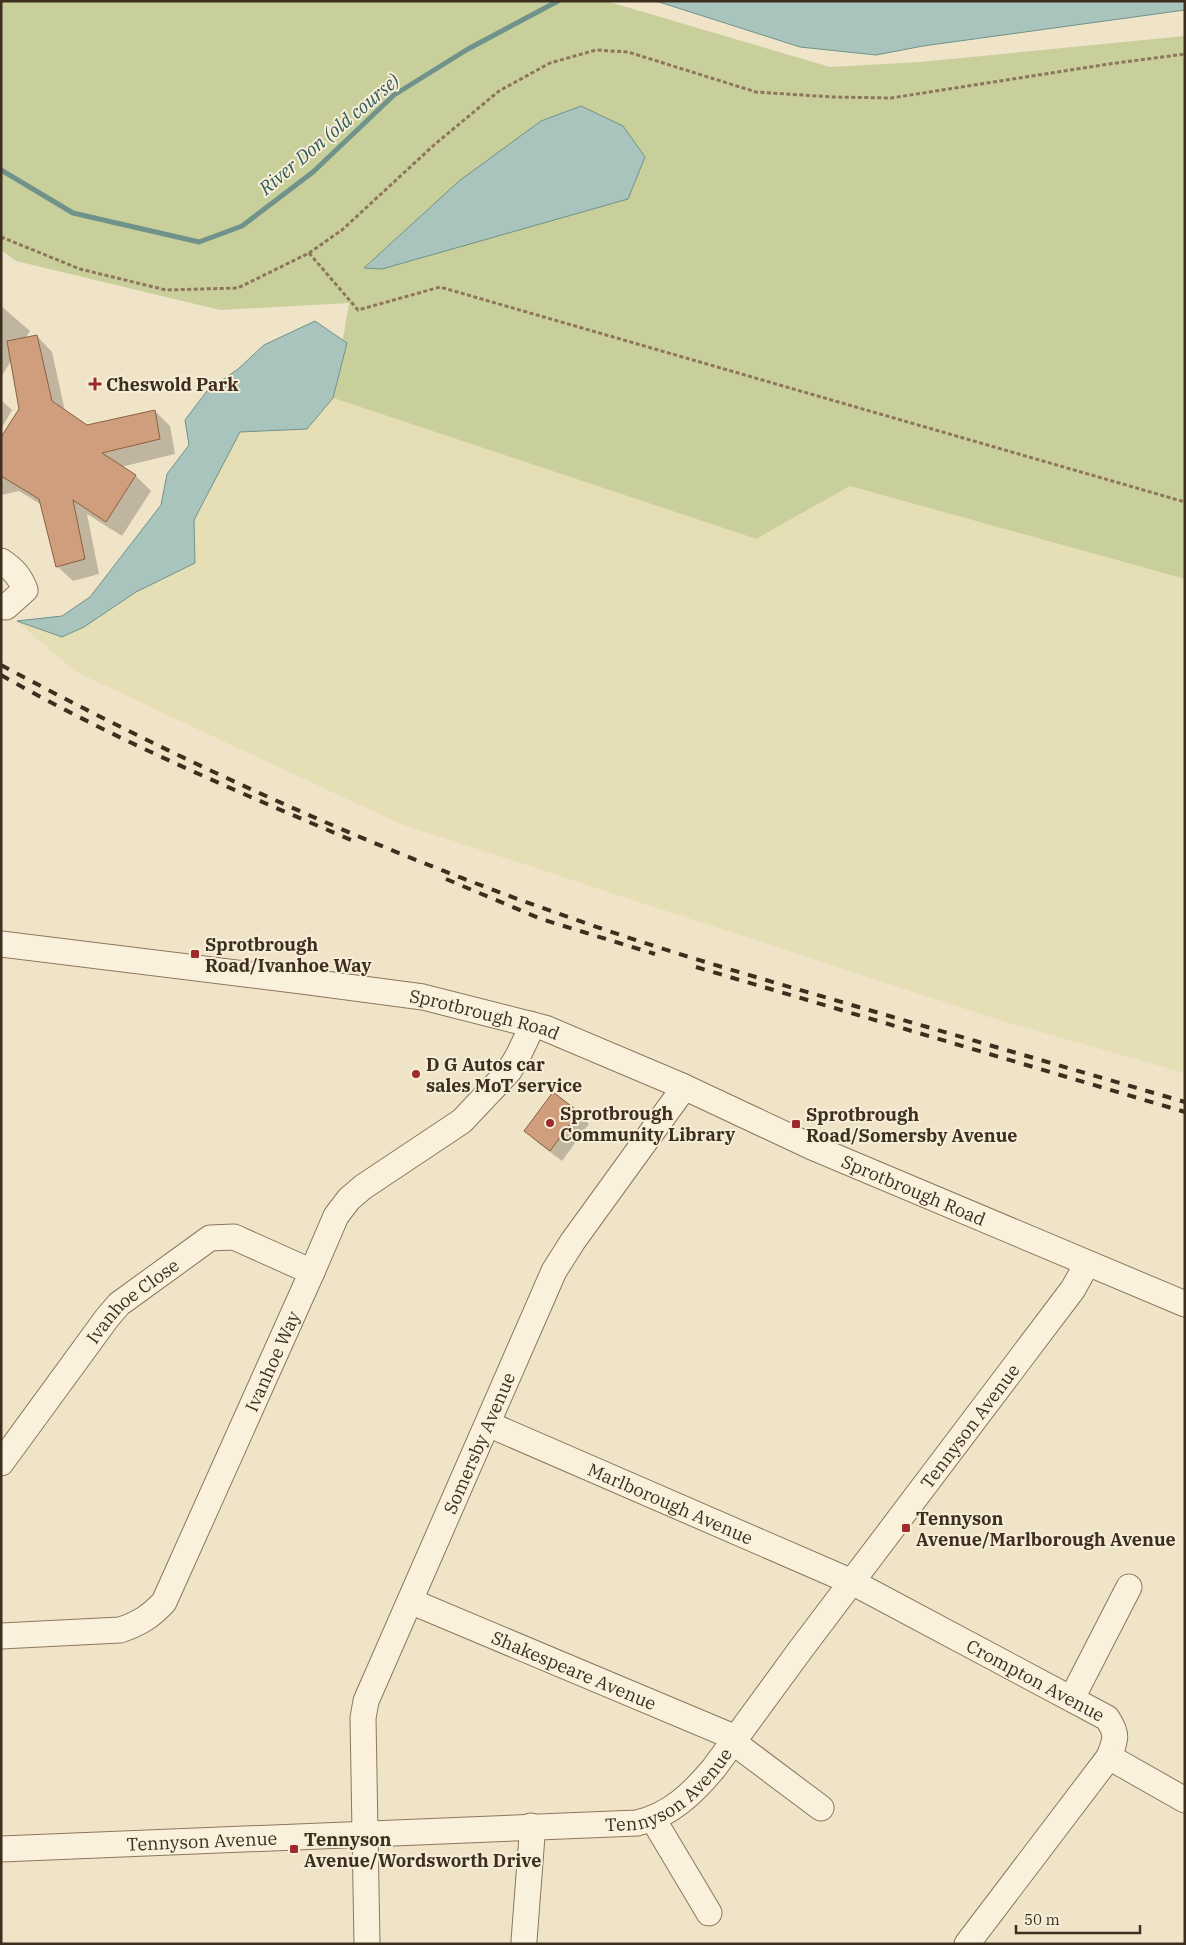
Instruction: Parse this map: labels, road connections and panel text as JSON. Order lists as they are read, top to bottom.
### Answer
{
  "streets": {
    "street": [
      "Sprotbrough Road",
      "Ivanhoe Close",
      "Ivanhoe Way",
      "Tennyson Avenue",
      "Somersby Avenue",
      "Marlborough Avenue",
      "Shakespeare Avenue",
      "Crompton Avenue"
    ]
  },
  "crossings": [
    ["Sprotbrough Road", "Ivanhoe Way"],
    ["Sprotbrough Road", "Tennyson Avenue"],
    ["Sprotbrough Road", "Somersby Avenue"],
    ["Ivanhoe Close", "Ivanhoe Way"],
    ["Tennyson Avenue", "Somersby Avenue"],
    ["Tennyson Avenue", "Marlborough Avenue"],
    ["Tennyson Avenue", "Shakespeare Avenue"],
    ["Tennyson Avenue", "Crompton Avenue"],
    ["Somersby Avenue", "Marlborough Avenue"],
    ["Somersby Avenue", "Shakespeare Avenue"],
    ["Marlborough Avenue", "Crompton Avenue"]
  ],
  "water": ["River Don (old course)"],
  "places": {
    "health": ["Cheswold Park"],
    "transit": [
      "Sprotbrough Road/Ivanhoe Way",
      "Sprotbrough Road/Somersby Avenue",
      "Tennyson Avenue/Marlborough Avenue",
      "Tennyson Avenue/Wordsworth Drive"
    ],
    "other": ["D G Autos car sales MoT service", "Sprotbrough Community Library"]
  },
  "scale_bar": "50 m"
}
